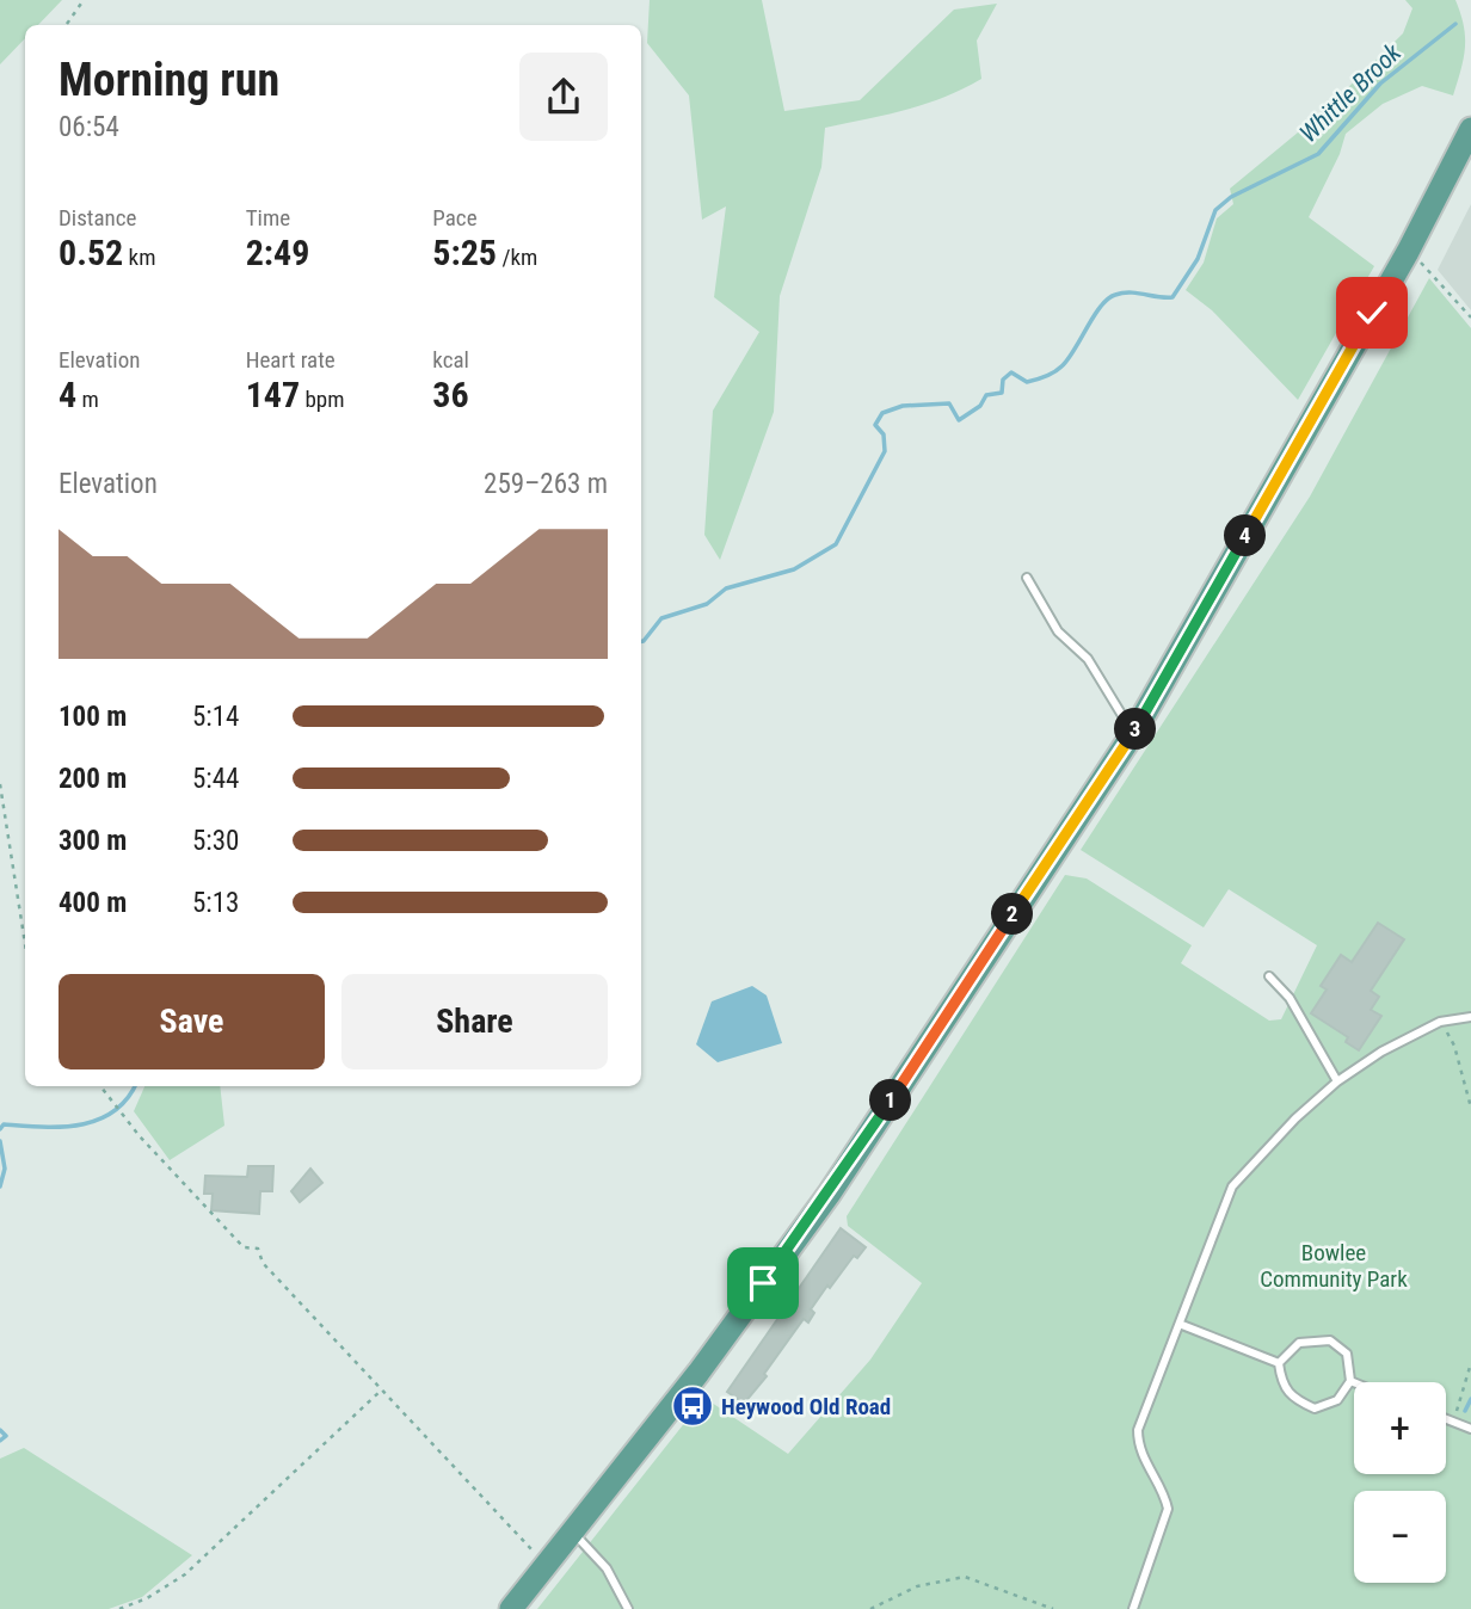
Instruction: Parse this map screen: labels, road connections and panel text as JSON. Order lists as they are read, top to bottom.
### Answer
{
  "water": ["Whittle Brook"],
  "parks": ["Bowlee Community Park"],
  "places": {
    "bus stop": ["Heywood Old Road"]
  },
  "page": {
    "heading": ["Morning run", "06:54"],
    "stats": [
      ["Distance", "0.52 km"],
      ["Time", "2:49"],
      ["Pace", "5:25 /km"],
      ["Elevation", "4 m"],
      ["Heart rate", "147 bpm"],
      ["kcal", "36"]
    ],
    "chart": ["Elevation", "259–263 m"],
    "pins": [
      "4",
      "3",
      "2",
      "1"
    ],
    "list": [
      {
        "name": "100 m",
        "note": "5:14"
      },
      {
        "name": "200 m",
        "note": "5:44"
      },
      {
        "name": "300 m",
        "note": "5:30"
      },
      {
        "name": "400 m",
        "note": "5:13"
      }
    ],
    "buttons": ["Save", "Share"],
    "map_buttons": ["+", "−"]
  }
}
